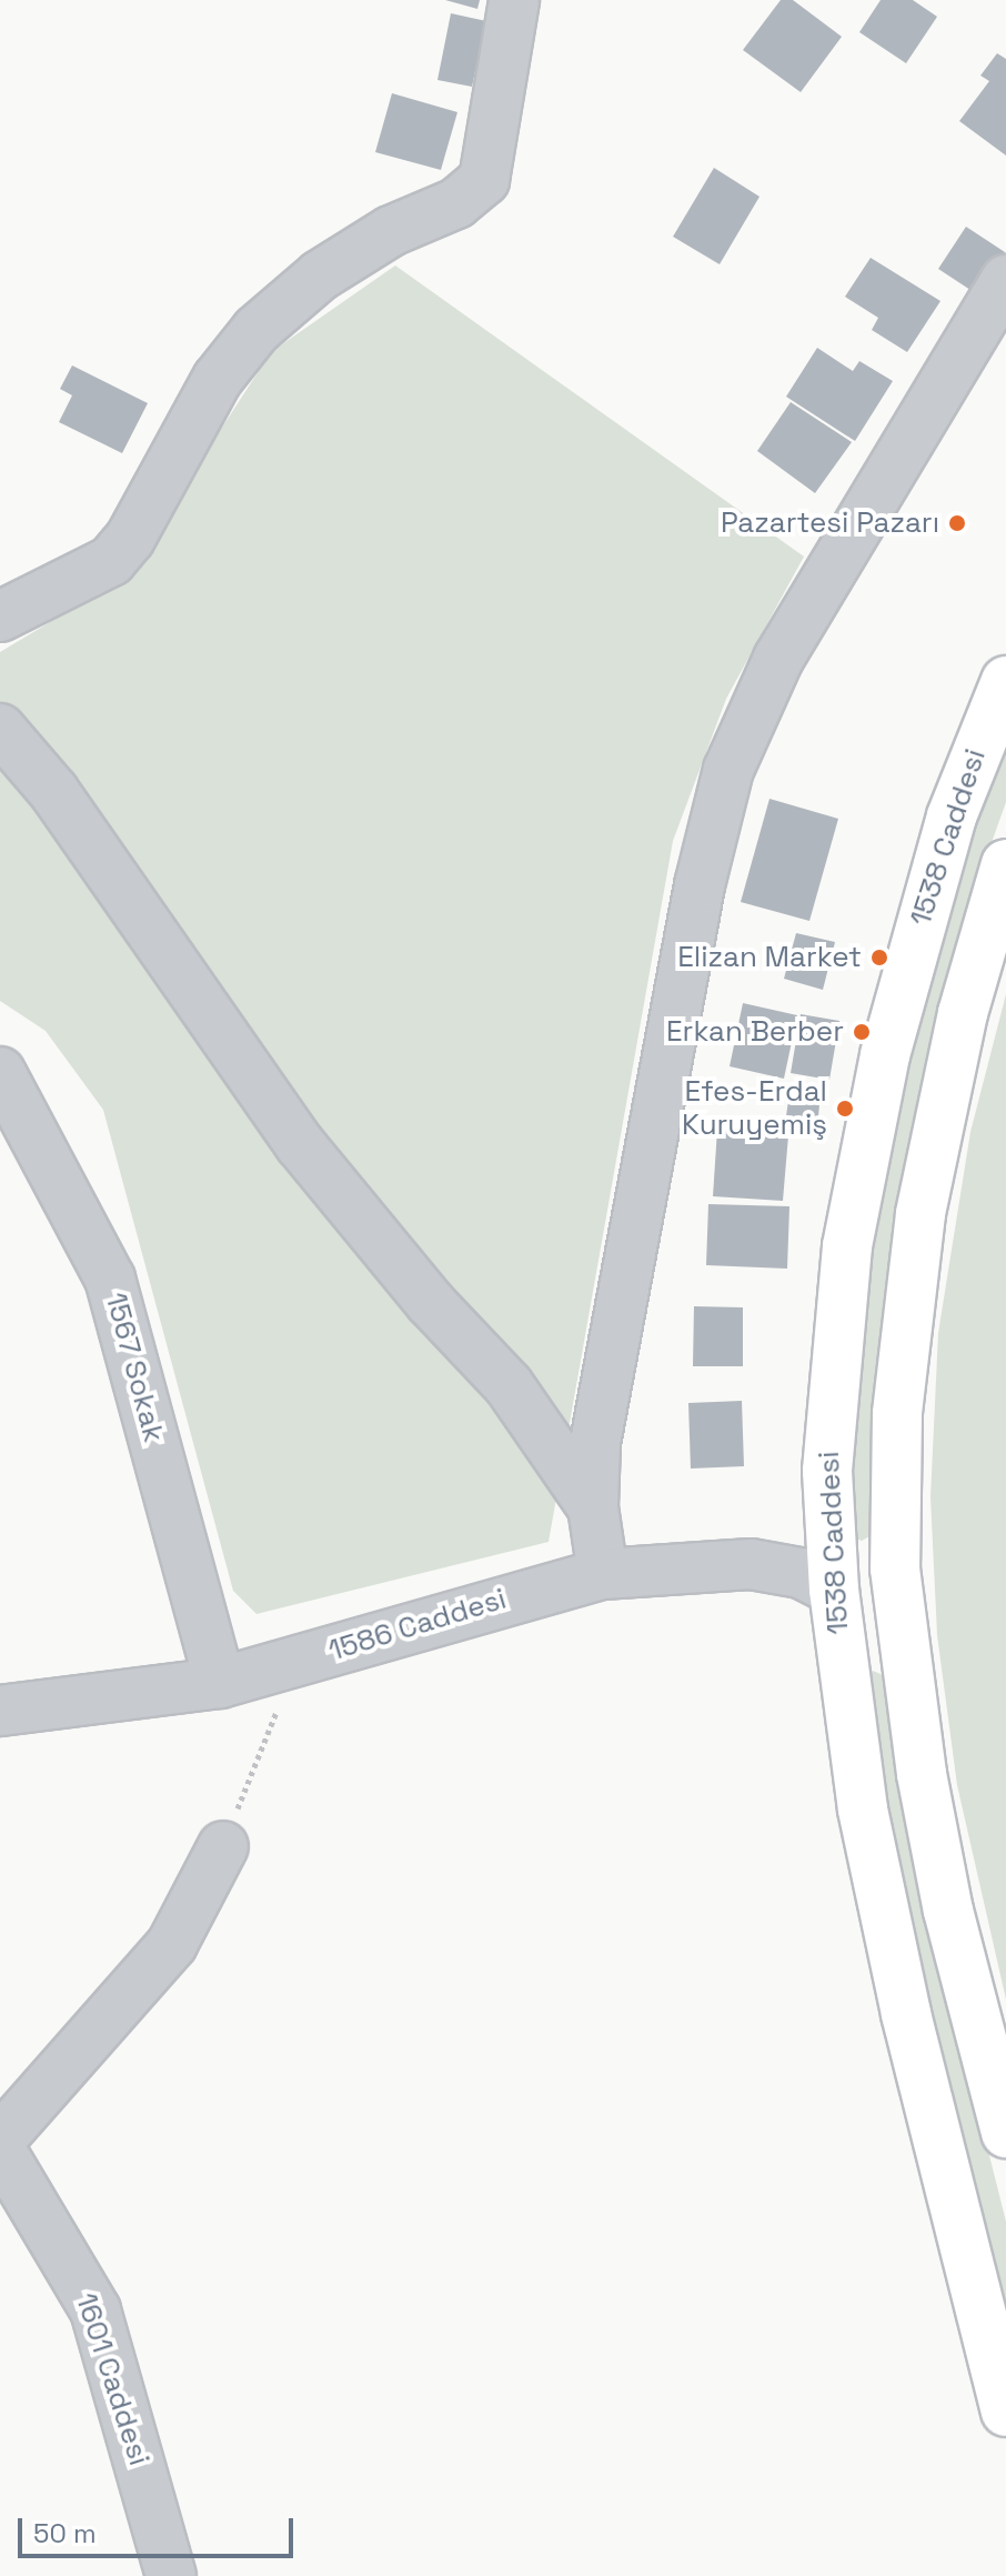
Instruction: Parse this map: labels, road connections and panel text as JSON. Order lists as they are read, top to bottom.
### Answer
{
  "streets": {
    "main road": ["1538 Caddesi"],
    "street": ["1567 Sokak", "1586 Caddesi", "1601 Caddesi"]
  },
  "crossings": [
    ["1538 Caddesi", "1586 Caddesi"],
    ["1567 Sokak", "1586 Caddesi"]
  ],
  "places": [
    "Pazartesi Pazarı",
    "Elizan Market",
    "Erkan Berber",
    "Efes-Erdal Kuruyemiş"
  ],
  "scale_bar": "50 m"
}
